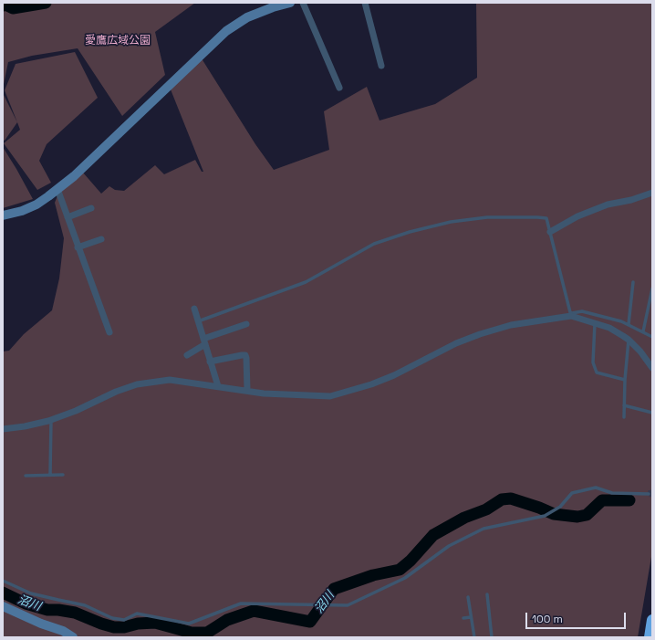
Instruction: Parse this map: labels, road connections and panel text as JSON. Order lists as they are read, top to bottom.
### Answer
{
  "water": ["沼川"],
  "parks": ["愛鷹広域公園"],
  "scale_bar": "100 m"
}
